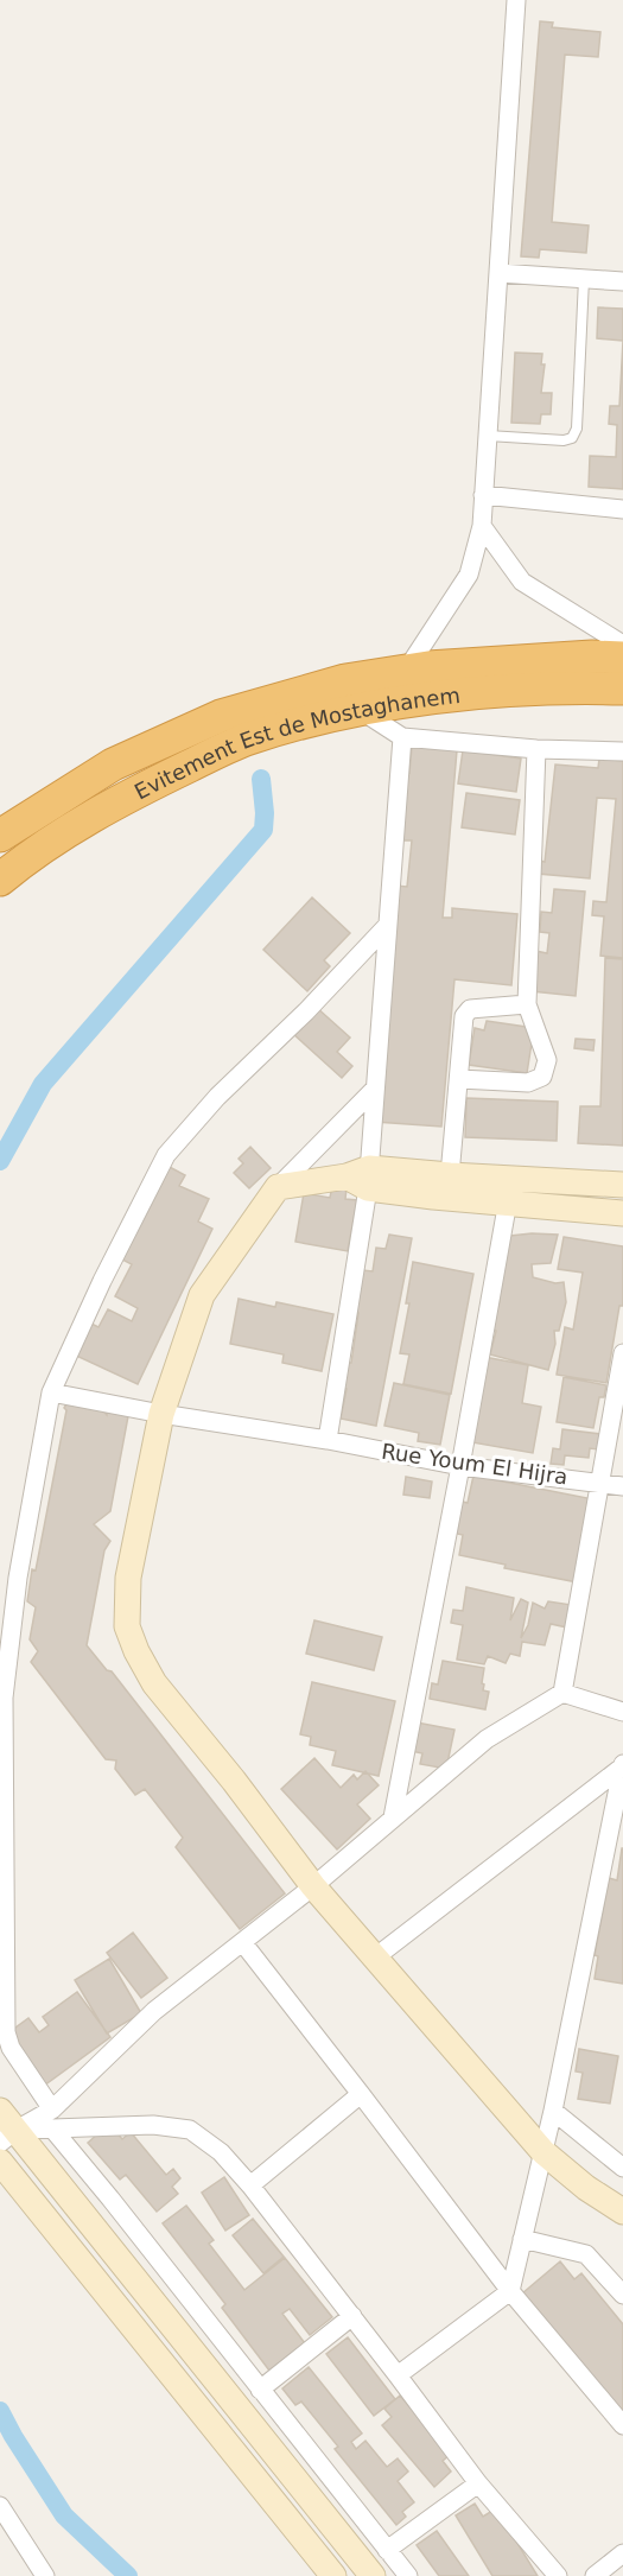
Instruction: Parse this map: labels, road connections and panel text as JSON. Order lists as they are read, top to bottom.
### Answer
{
  "streets": {
    "highway": ["Evitement Est de Mostaghanem"],
    "street": ["Rue Youm El Hijra"]
  }
}
